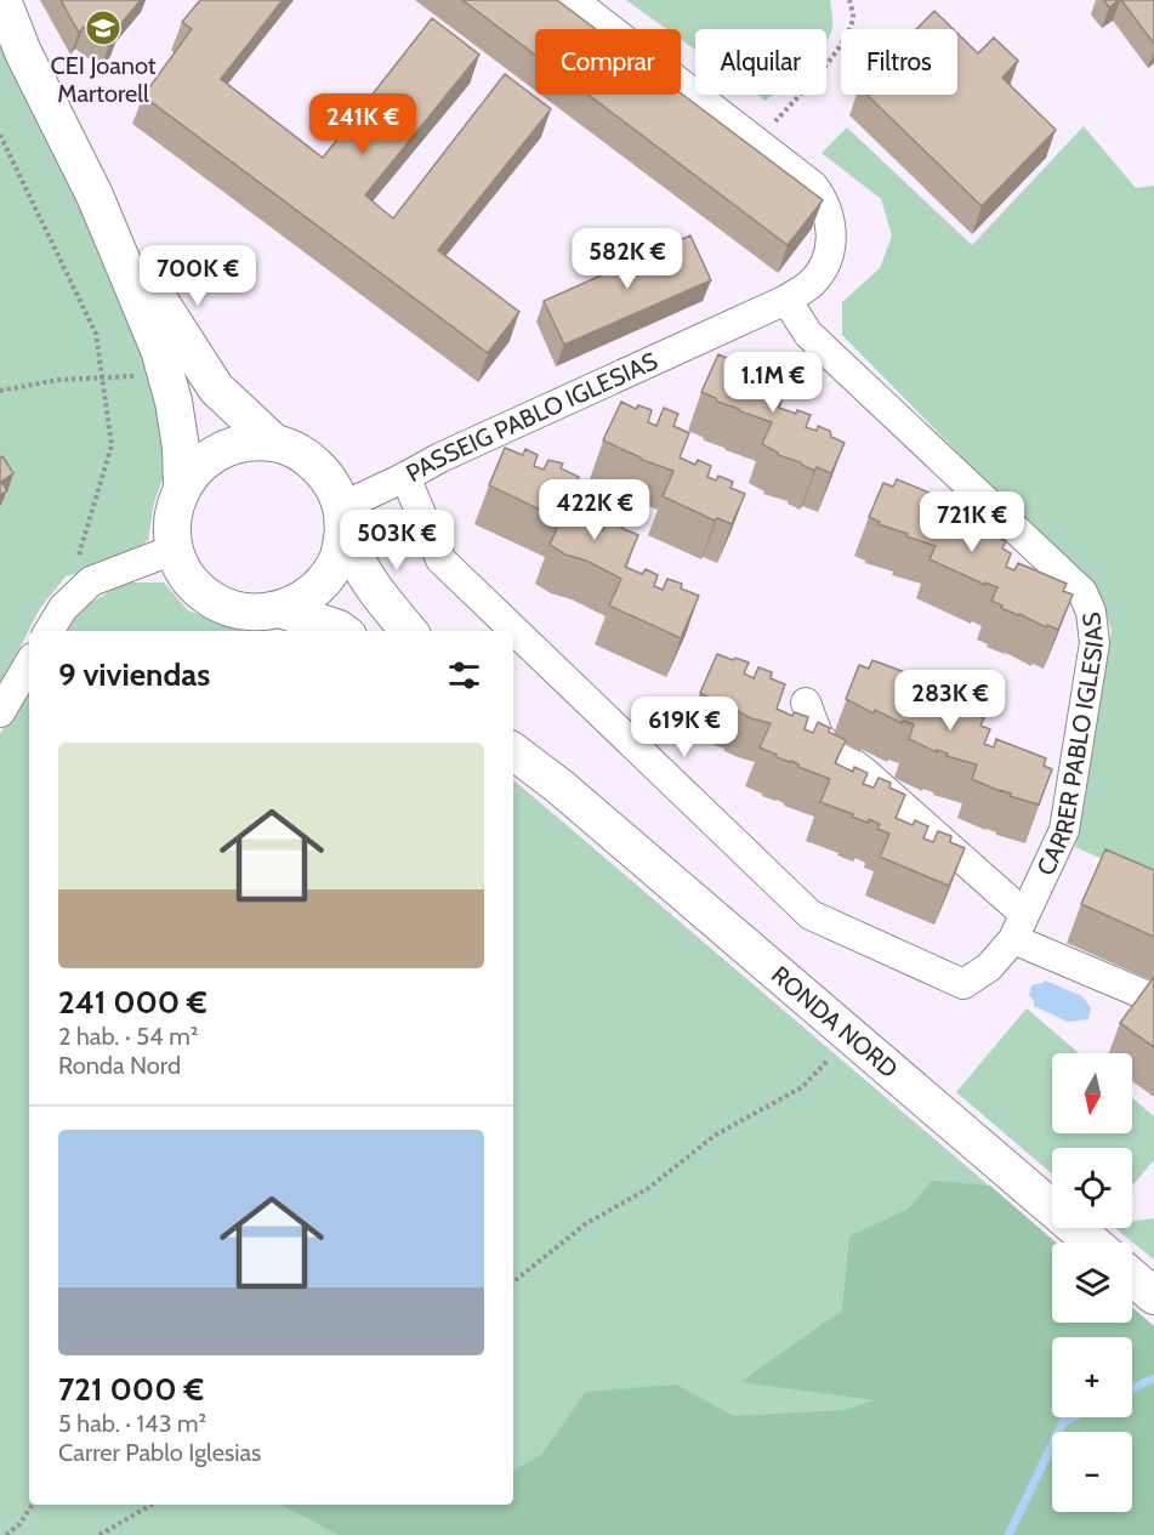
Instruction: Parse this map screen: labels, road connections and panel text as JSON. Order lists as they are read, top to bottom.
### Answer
{
  "streets": {
    "main road": ["RONDA NORD"],
    "street": ["PASSEIG PABLO IGLESIAS", "CARRER PABLO IGLESIAS"]
  },
  "crossings": [
    ["PASSEIG PABLO IGLESIAS", "CARRER PABLO IGLESIAS"]
  ],
  "places": {
    "school or university": ["CEI Joanot Martorell"]
  },
  "north": "bottom",
  "page": {
    "chip": ["Comprar", "Alquilar", "Filtros"],
    "price": [
      "241K €",
      "582K €",
      "700K €",
      "1.1M €",
      "422K €",
      "721K €",
      "503K €",
      "283K €",
      "619K €"
    ],
    "heading": "9 viviendas",
    "list": [
      {
        "name": "241 000 €",
        "note": "2 hab. · 54 m² · Ronda Nord"
      },
      {
        "name": "721 000 €",
        "note": "5 hab. · 143 m² · Carrer Pablo Iglesias"
      }
    ],
    "map_buttons": ["+", "−"]
  }
}
